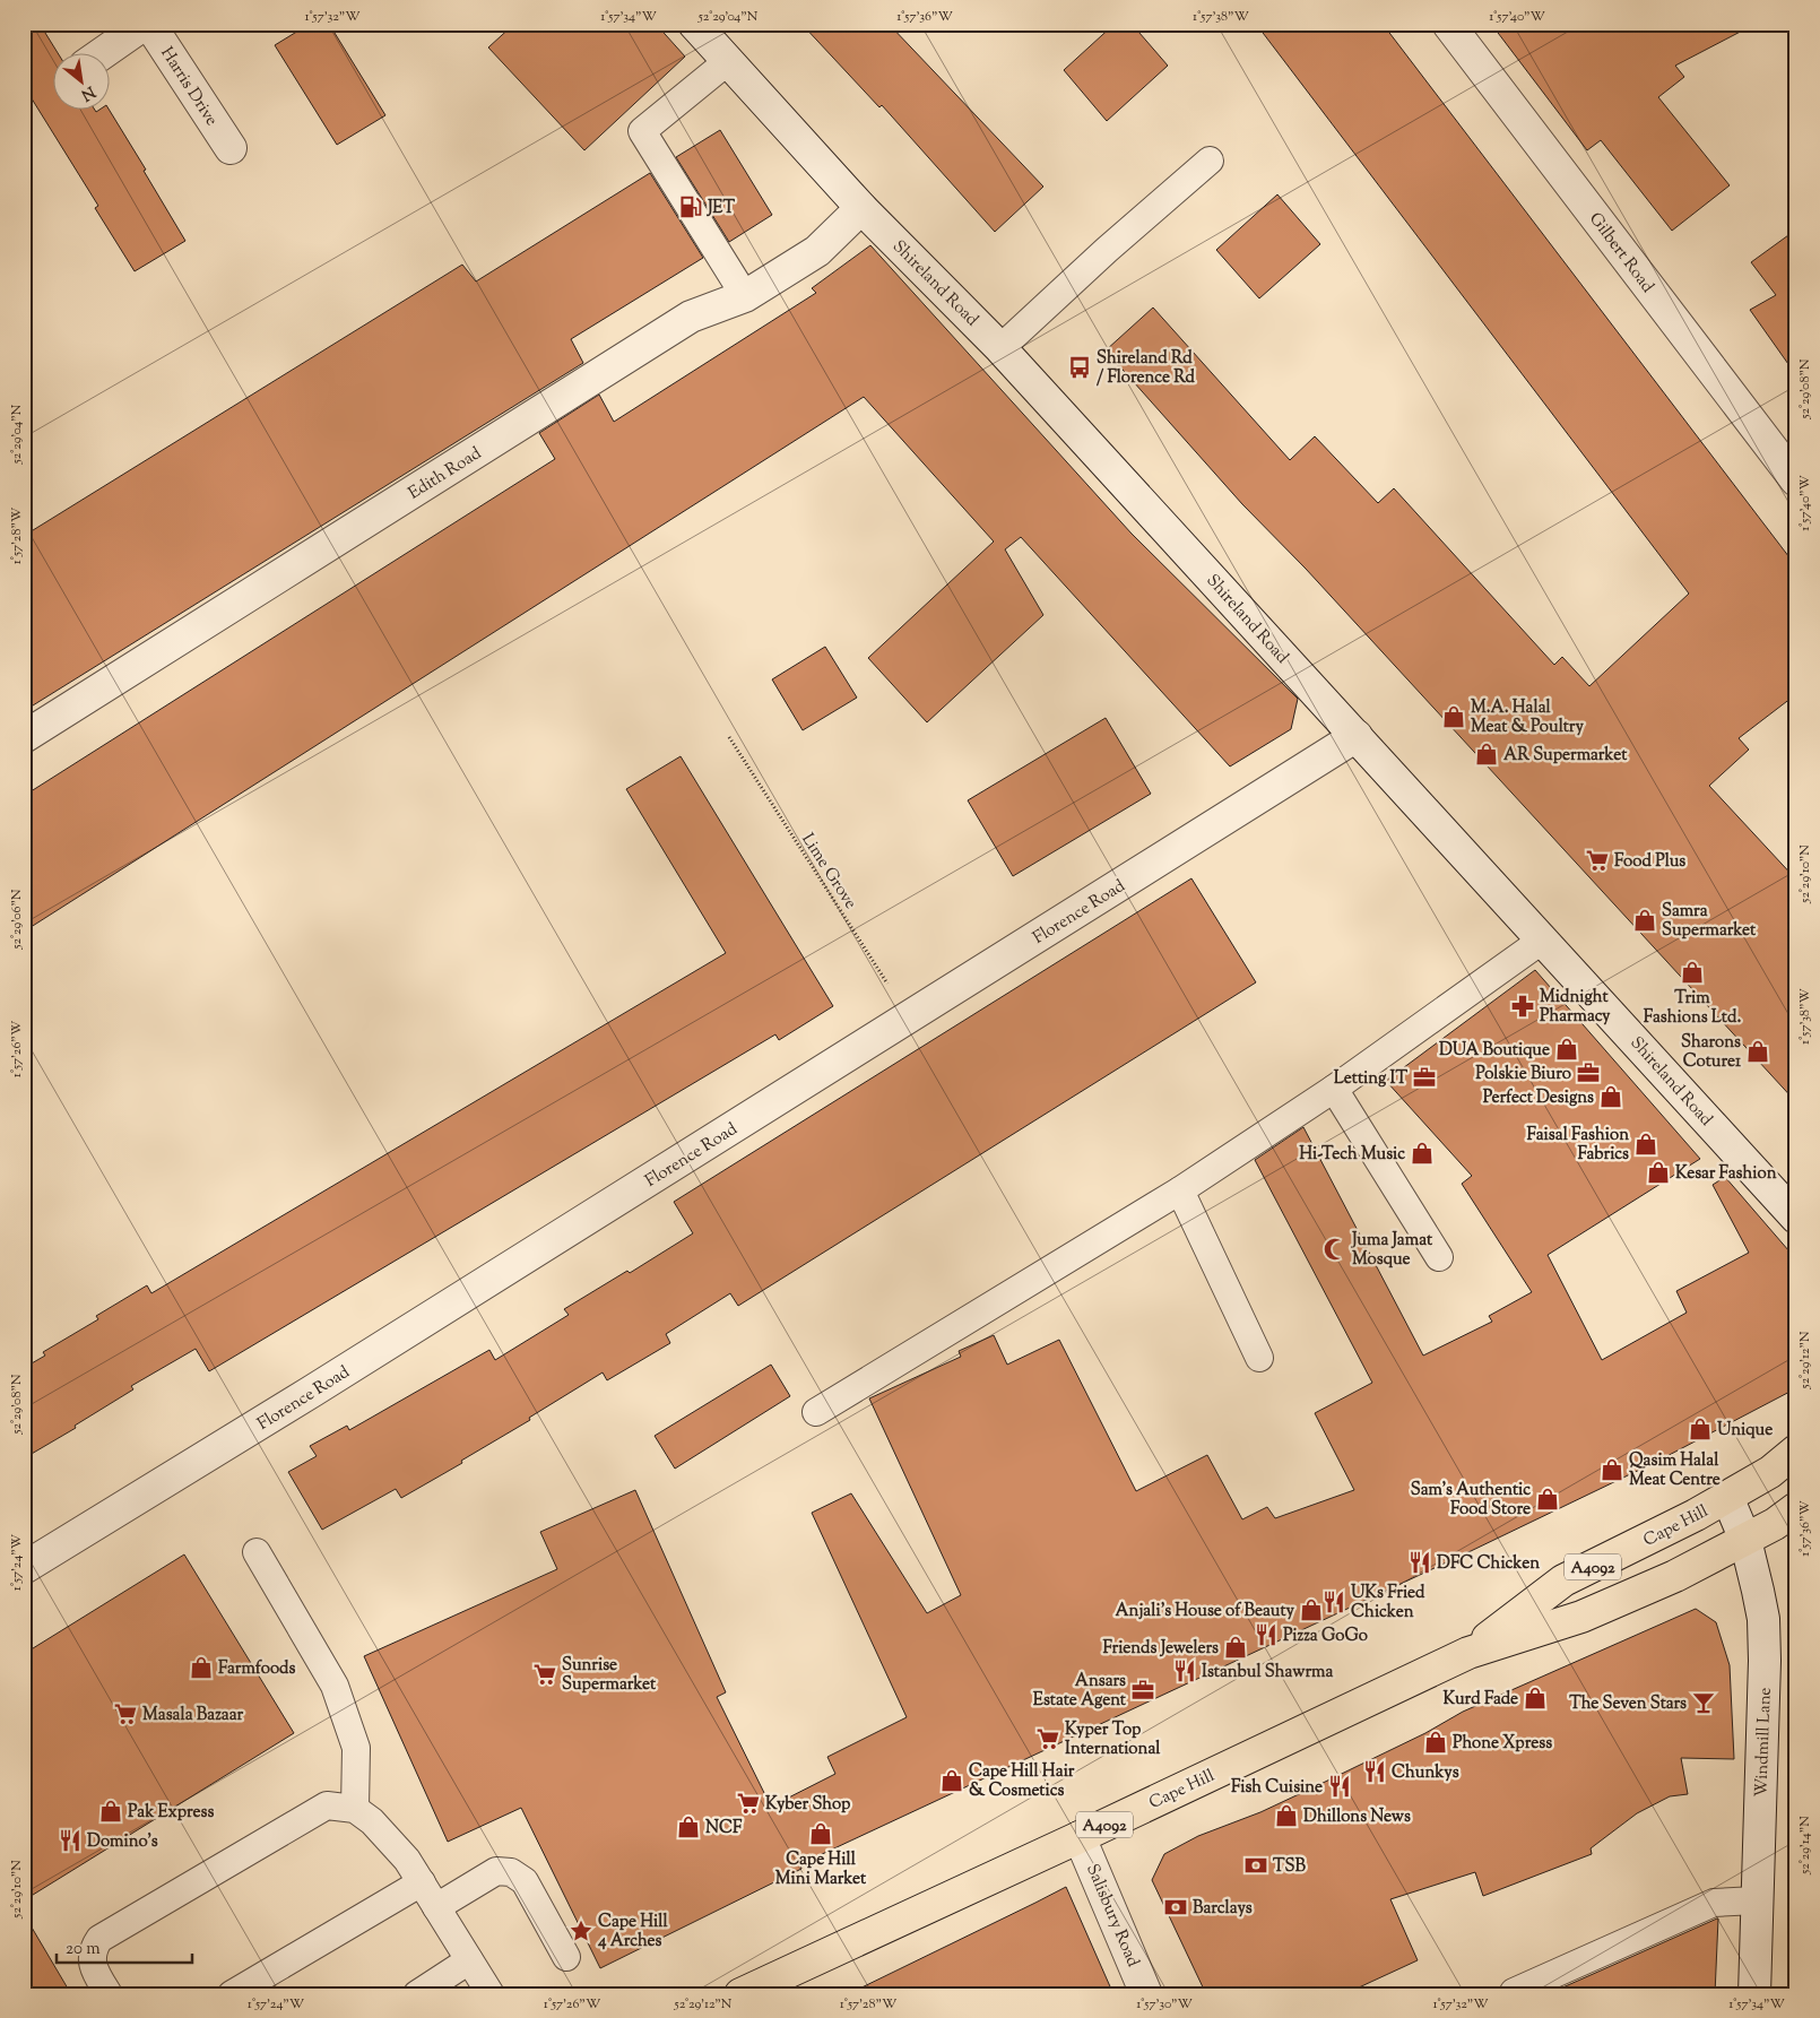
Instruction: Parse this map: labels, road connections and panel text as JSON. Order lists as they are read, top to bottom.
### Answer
{
  "streets": {
    "main road": ["Cape Hill", "A4092"],
    "street": [
      "Harris Drive",
      "Gilbert Road",
      "Shireland Road",
      "Edith Road",
      "Florence Road",
      "Windmill Lane",
      "Salisbury Road"
    ],
    "path": ["Lime Grove"]
  },
  "crossings": [
    ["Shireland Road", "Edith Road"],
    ["Shireland Road", "Florence Road"],
    ["Lime Grove", "Florence Road"],
    ["Cape Hill", "Windmill Lane"],
    ["Cape Hill", "Salisbury Road"]
  ],
  "places": {
    "fuel station": ["JET"],
    "bus stop": ["Shireland Rd / Florence Rd"],
    "shop": [
      "M.A. Halal Meat & Poultry",
      "AR Supermarket",
      "Samra Supermarket",
      "Trim Fashions Ltd.",
      "DUA Boutique",
      "Sharons Coture1",
      "Perfect Designs",
      "Faisal Fashion Fabrics",
      "Hi-Tech Music",
      "Kesar Fashion",
      "Unique",
      "Qasim Halal Meat Centre",
      "Sam's Authentic Food Store",
      "Anjali's House of Beauty",
      "Friends Jewelers",
      "Farmfoods",
      "Kurd Fade",
      "Phone Xpress",
      "Cape Hill Hair & Cosmetics",
      "Pak Express",
      "Dhillons News",
      "NCF",
      "Cape Hill Mini Market"
    ],
    "supermarket": [
      "Food Plus",
      "Sunrise Supermarket",
      "Masala Bazaar",
      "Kyper Top International",
      "Kyber Shop"
    ],
    "pharmacy": ["Midnight Pharmacy"],
    "office": ["Polskie Biuro", "Letting IT", "Ansars Estate Agent"],
    "mosque": ["Juma Jamat Mosque"],
    "restaurant": [
      "DFC Chicken",
      "UKs Fried Chicken",
      "Pizza GoGo",
      "Istanbul Shawrma",
      "Chunkys",
      "Fish Cuisine",
      "Domino's"
    ],
    "bar": ["The Seven Stars"],
    "bank": ["TSB", "Barclays"],
    "place": ["Cape Hill 4 Arches"]
  },
  "scale_bar": "20 m",
  "north": "bottom right",
  "coordinates": [
    "1°57'32\"W",
    "1°57'34\"W",
    "52°29'04\"N",
    "1°57'36\"W",
    "1°57'38\"W",
    "1°57'40\"W",
    "52°29'08\"N",
    "1°57'28\"W",
    "52°29'10\"N",
    "52°29'06\"N",
    "1°57'26\"W",
    "52°29'12\"N",
    "1°57'24\"W",
    "52°29'14\"N",
    "1°57'30\"W"
  ]
}
